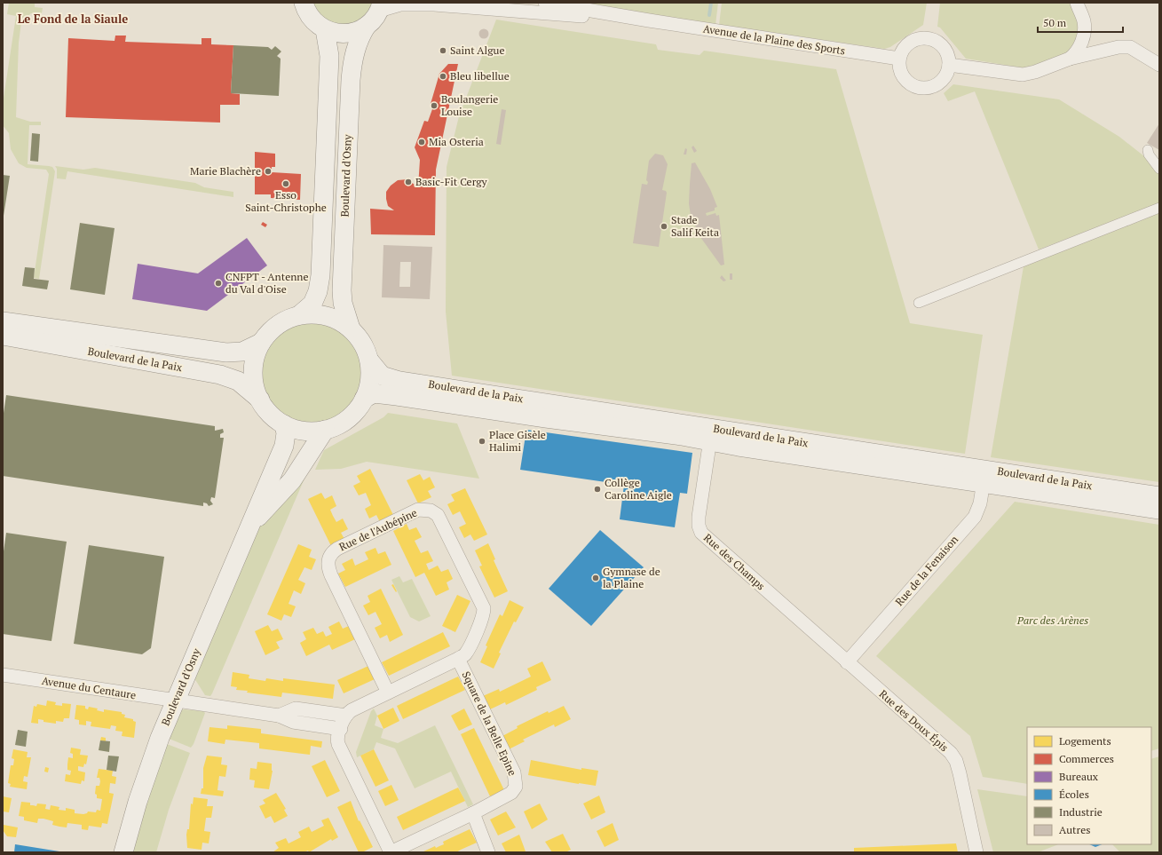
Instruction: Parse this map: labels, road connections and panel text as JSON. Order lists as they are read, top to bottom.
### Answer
{
  "streets": {
    "main road": ["Boulevard d'Osny", "Boulevard de la Paix"],
    "street": [
      "Avenue de la Plaine des Sports",
      "Rue de l'Aubépine",
      "Rue des Champs",
      "Rue de la Fenaison",
      "Avenue du Centaure",
      "Rue des Doux Épis",
      "Square de la Belle Epine"
    ]
  },
  "crossings": [
    ["Avenue de la Plaine des Sports", "Boulevard d'Osny"],
    ["Boulevard d'Osny", "Boulevard de la Paix"],
    ["Boulevard d'Osny", "Avenue du Centaure"],
    ["Boulevard de la Paix", "Rue des Champs"],
    ["Boulevard de la Paix", "Rue de la Fenaison"],
    ["Rue de l'Aubépine", "Square de la Belle Epine"],
    ["Rue des Champs", "Rue de la Fenaison"],
    ["Rue des Champs", "Rue des Doux Épis"],
    ["Rue de la Fenaison", "Rue des Doux Épis"]
  ],
  "districts": ["Le Fond de la Siaule"],
  "parks": ["Parc des Arènes"],
  "places": [
    "Saint Algue",
    "Bleu libellue",
    "Boulangerie Louise",
    "Mia Osteria",
    "Marie Blachère",
    "Basic-Fit Cergy",
    "Esso Saint-Christophe",
    "Stade Salif Keita",
    "CNFPT - Antenne du Val d'Oise",
    "Place Gisèle Halimi",
    "Collège Caroline Aigle",
    "Gymnase de la Plaine"
  ],
  "legend": [
    "Logements",
    "Commerces",
    "Bureaux",
    "Écoles",
    "Industrie",
    "Autres"
  ],
  "scale_bar": "50 m"
}
